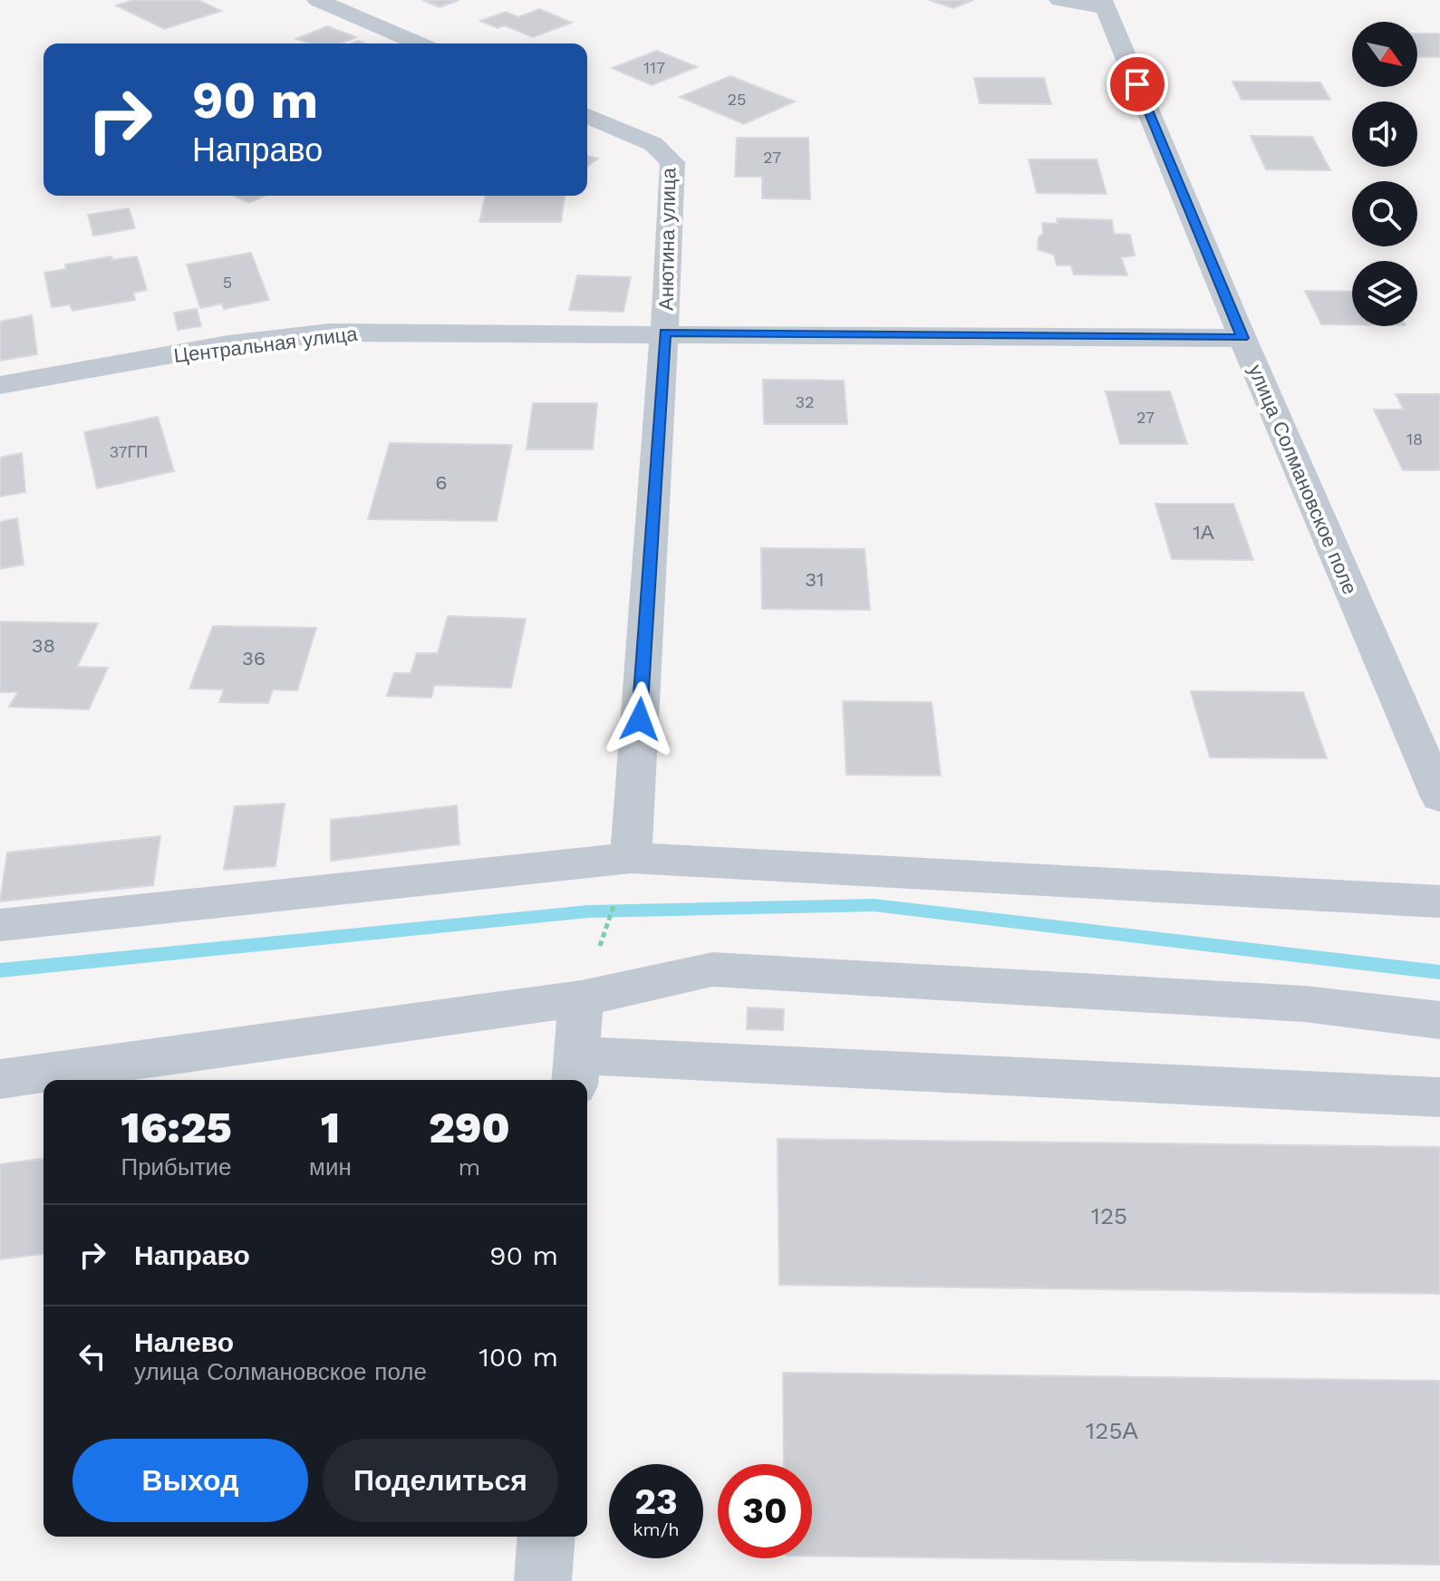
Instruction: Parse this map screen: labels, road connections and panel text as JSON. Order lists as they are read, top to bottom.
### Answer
{
  "streets": {
    "street": ["Анютина улица", "Центральная улица", "улица Солмановское поле"]
  },
  "crossings": [
    ["Анютина улица", "Центральная улица"],
    ["Центральная улица", "улица Солмановское поле"]
  ],
  "house_numbers": [
    "117",
    "25",
    "27",
    "5",
    "32",
    "27",
    "18",
    "37ГП",
    "6",
    "1А",
    "31",
    "38",
    "36",
    "125",
    "125А"
  ],
  "north": "bottom right",
  "page": {
    "turn": ["90 m", "Направо"],
    "eta": [
      "16:25",
      "Прибытие",
      "1",
      "мин",
      "290",
      "m"
    ],
    "list": [
      {
        "name": "Направо",
        "value": "90 m"
      },
      {
        "name": "Налево",
        "note": "улица Солмановское поле",
        "value": "100 m"
      }
    ],
    "buttons": ["Выход", "Поделиться"],
    "speed": "23 km/h",
    "limit": "30"
  }
}
